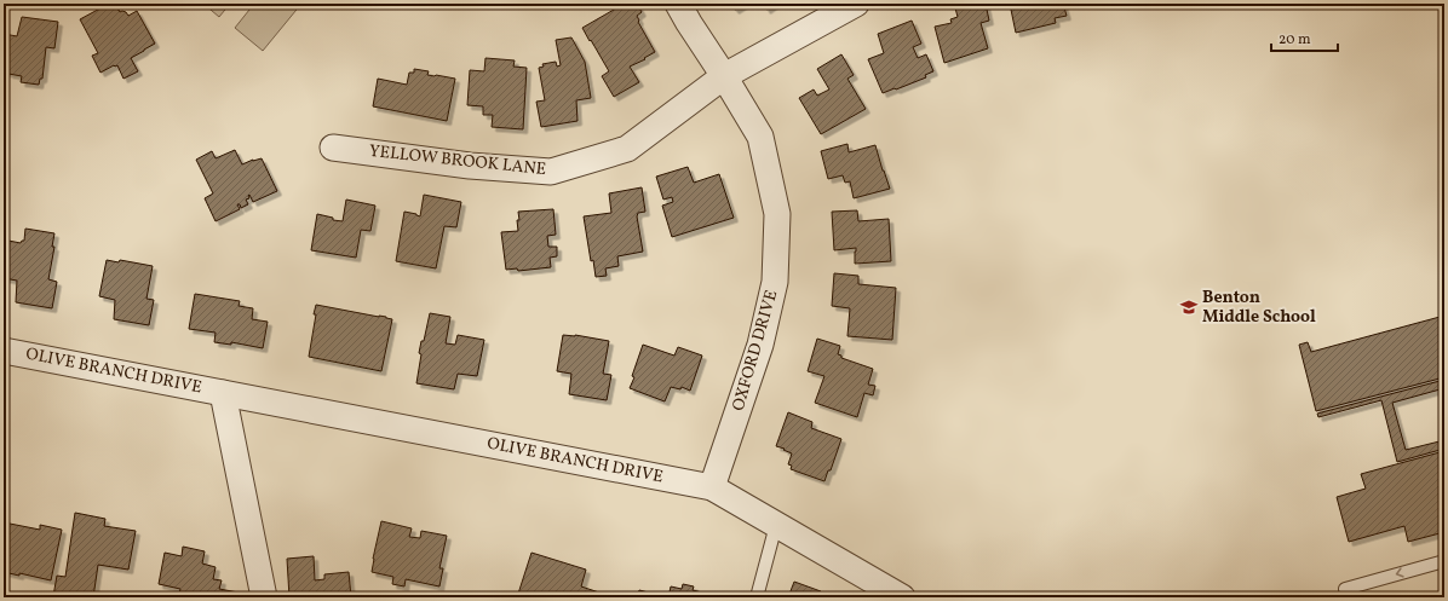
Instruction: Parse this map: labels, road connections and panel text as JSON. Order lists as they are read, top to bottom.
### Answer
{
  "streets": {
    "street": ["YELLOW BROOK LANE", "OXFORD DRIVE", "OLIVE BRANCH DRIVE"]
  },
  "crossings": [
    ["YELLOW BROOK LANE", "OXFORD DRIVE"],
    ["OXFORD DRIVE", "OLIVE BRANCH DRIVE"]
  ],
  "places": {
    "school or university": ["Benton Middle School"]
  },
  "scale_bar": "20 m"
}
